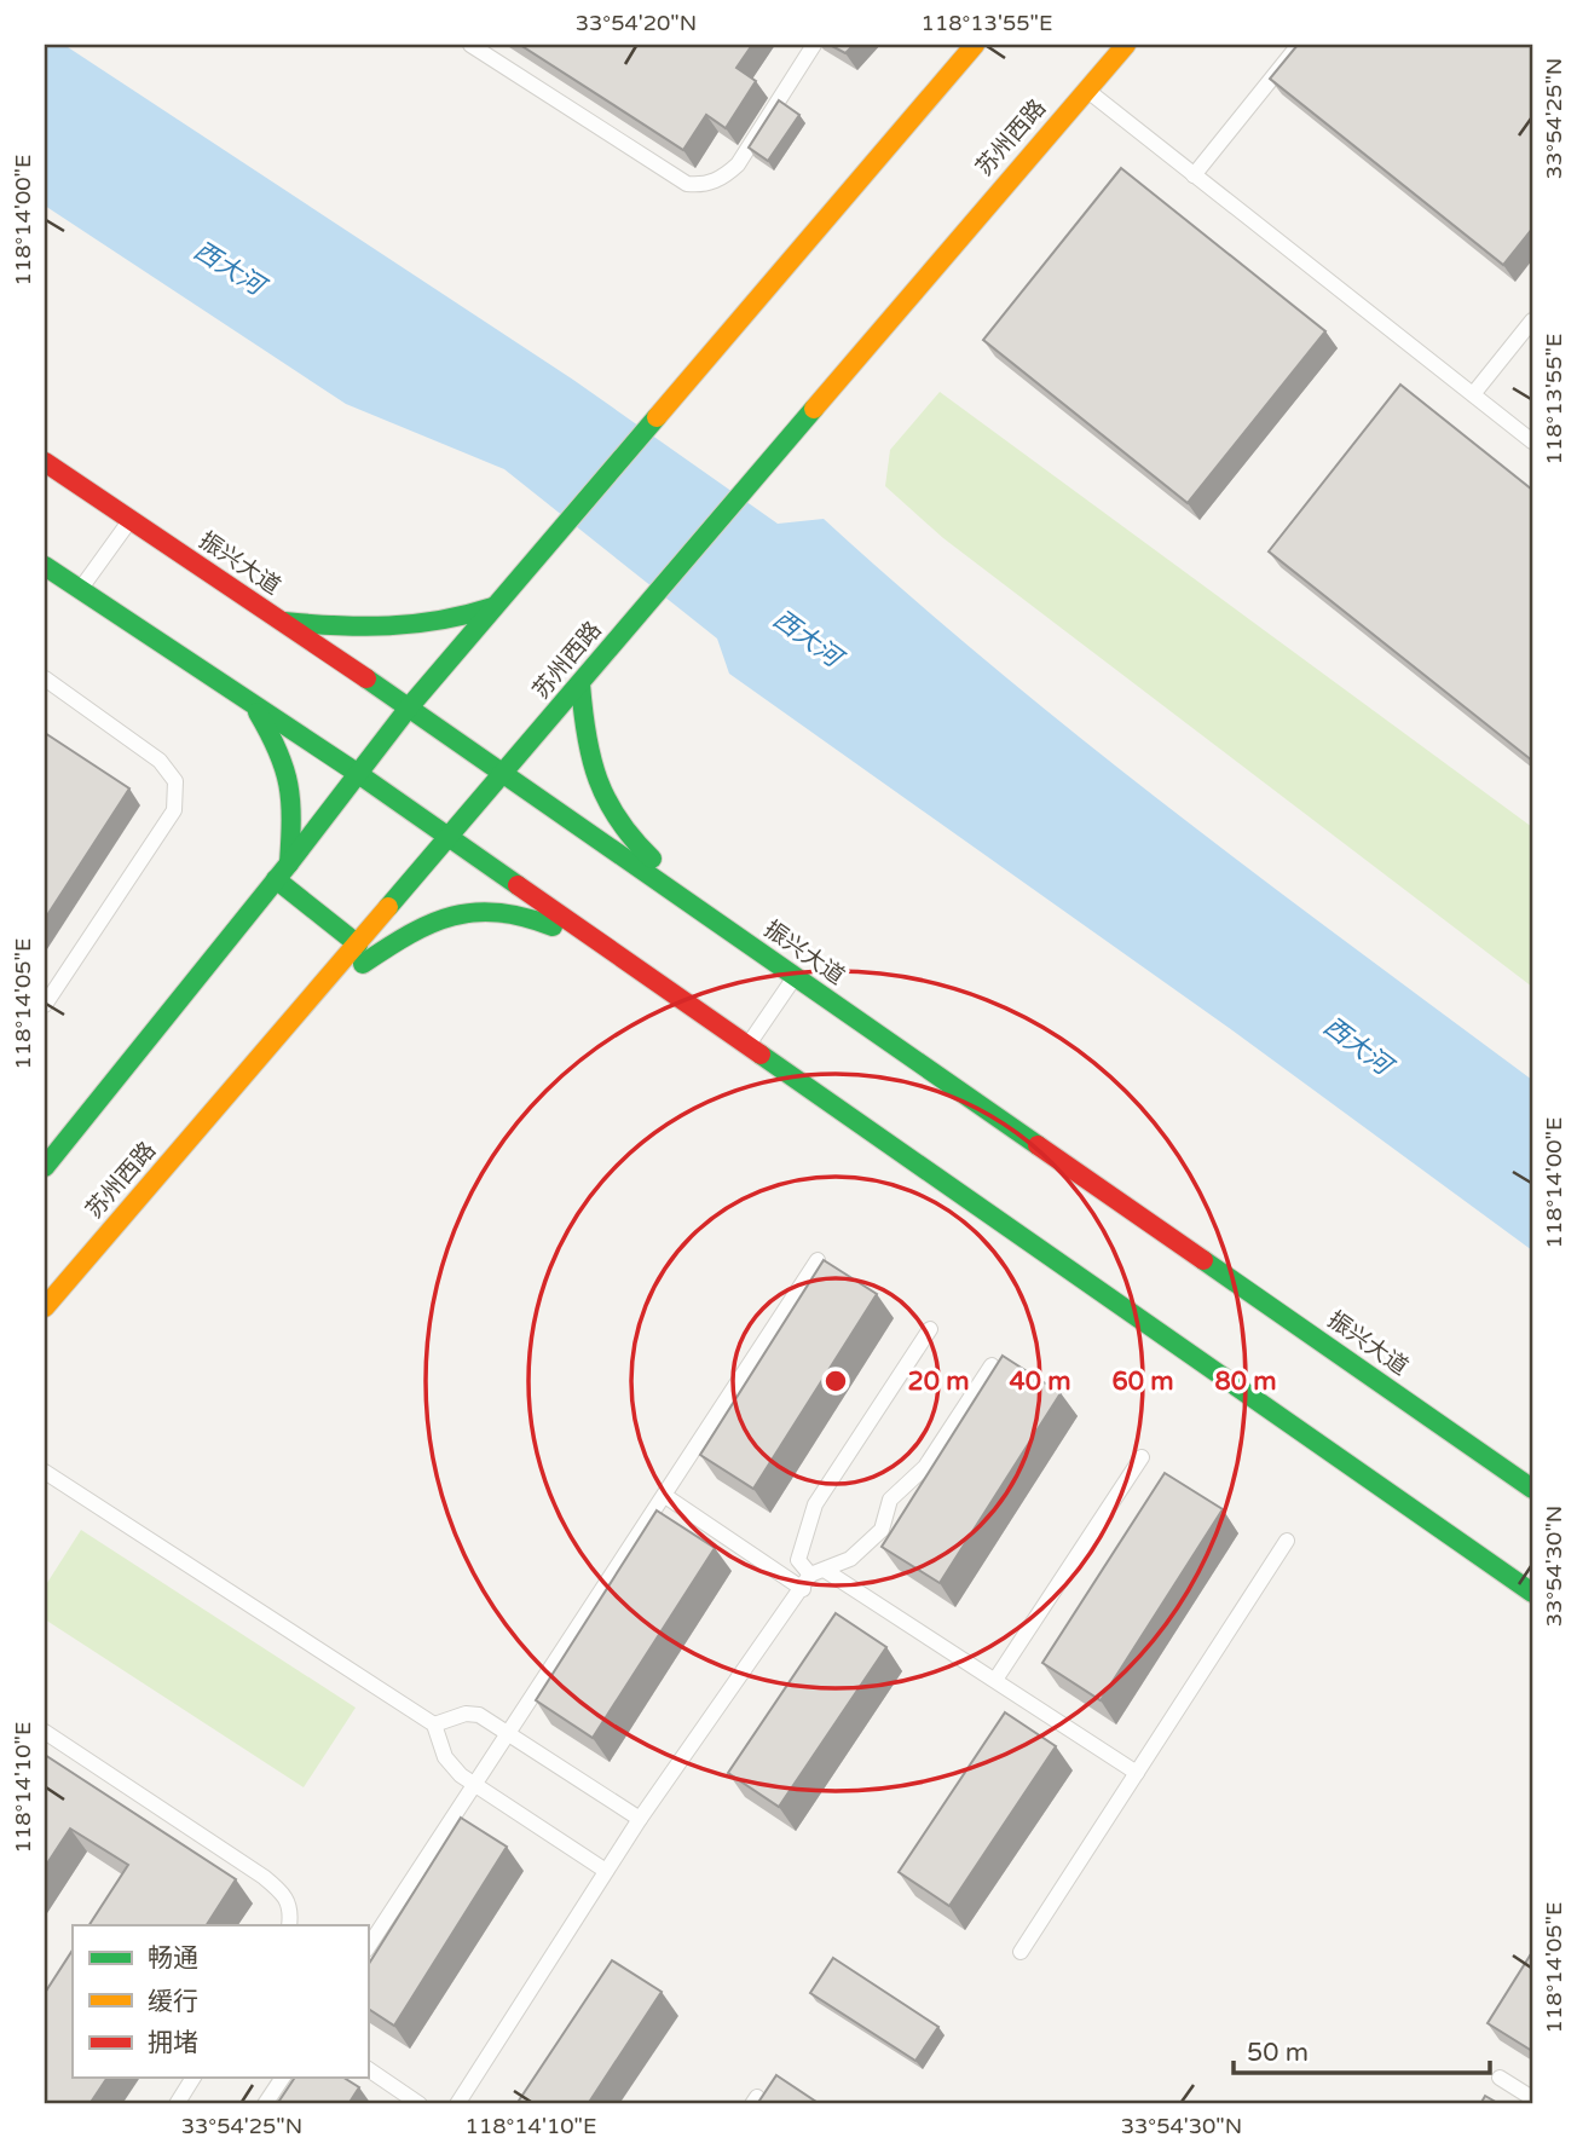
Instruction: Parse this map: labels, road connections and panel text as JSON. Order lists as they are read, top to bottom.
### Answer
{
  "streets": {
    "main road": ["苏州西路", "振兴大道"]
  },
  "crossings": [
    ["苏州西路", "振兴大道"]
  ],
  "water": ["西大河"],
  "legend": ["畅通", "缓行", "拥堵"],
  "scale_bar": "50 m",
  "coordinates": [
    "33°54'20\"N",
    "118°13'55\"E",
    "33°54'25\"N",
    "118°14'00\"E",
    "118°14'05\"E",
    "33°54'30\"N",
    "118°14'10\"E"
  ],
  "rings": [
    "20 m",
    "40 m",
    "60 m",
    "80 m"
  ]
}
